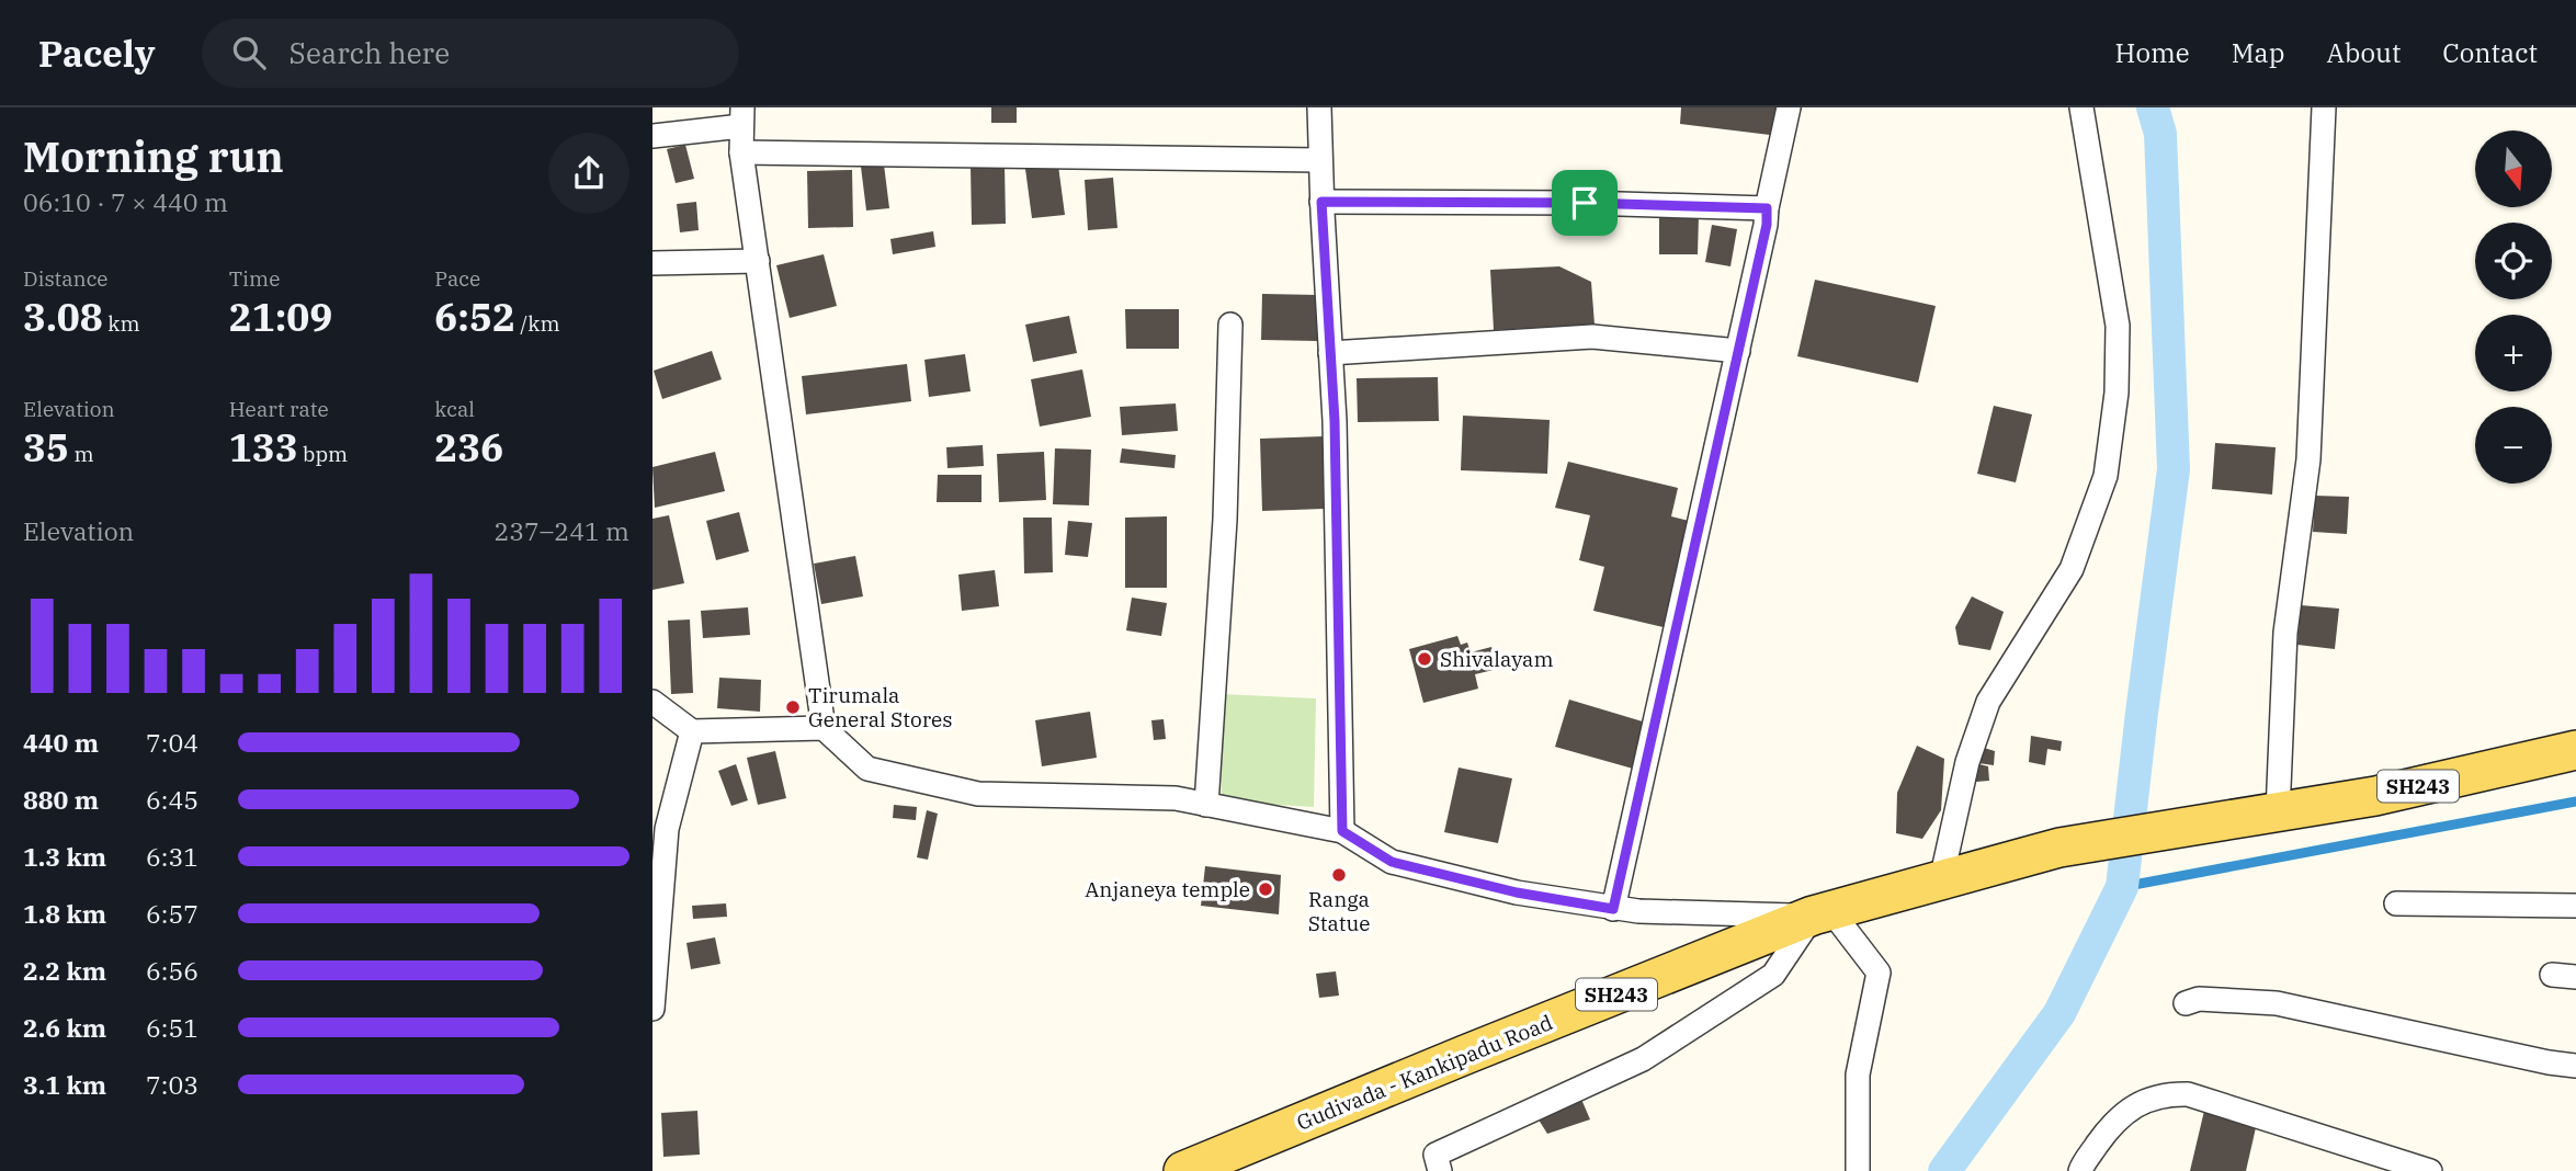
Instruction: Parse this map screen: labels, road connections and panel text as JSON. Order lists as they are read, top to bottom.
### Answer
{
  "streets": {
    "main road": ["SH243", "Gudivada - Kankipadu Road"]
  },
  "crossings": [
    ["SH243", "Gudivada - Kankipadu Road"]
  ],
  "places": [
    "Shivalayam",
    "Tirumala General Stores",
    "Ranga Statue",
    "Anjaneya temple"
  ],
  "north": "bottom",
  "page": {
    "header": "Pacely",
    "search": "Search here",
    "nav": [
      "Home",
      "Map",
      "About",
      "Contact"
    ],
    "heading": ["Morning run", "06:10 · 7 × 440 m"],
    "map_buttons": ["+", "−"],
    "stats": [
      ["Distance", "3.08 km"],
      ["Time", "21:09"],
      ["Pace", "6:52 /km"],
      ["Elevation", "35 m"],
      ["Heart rate", "133 bpm"],
      ["kcal", "236"]
    ],
    "chart": ["Elevation", "237–241 m"],
    "list": [
      {
        "name": "440 m",
        "note": "7:04"
      },
      {
        "name": "880 m",
        "note": "6:45"
      },
      {
        "name": "1.3 km",
        "note": "6:31"
      },
      {
        "name": "1.8 km",
        "note": "6:57"
      },
      {
        "name": "2.2 km",
        "note": "6:56"
      },
      {
        "name": "2.6 km",
        "note": "6:51"
      },
      {
        "name": "3.1 km",
        "note": "7:03"
      }
    ]
  }
}
